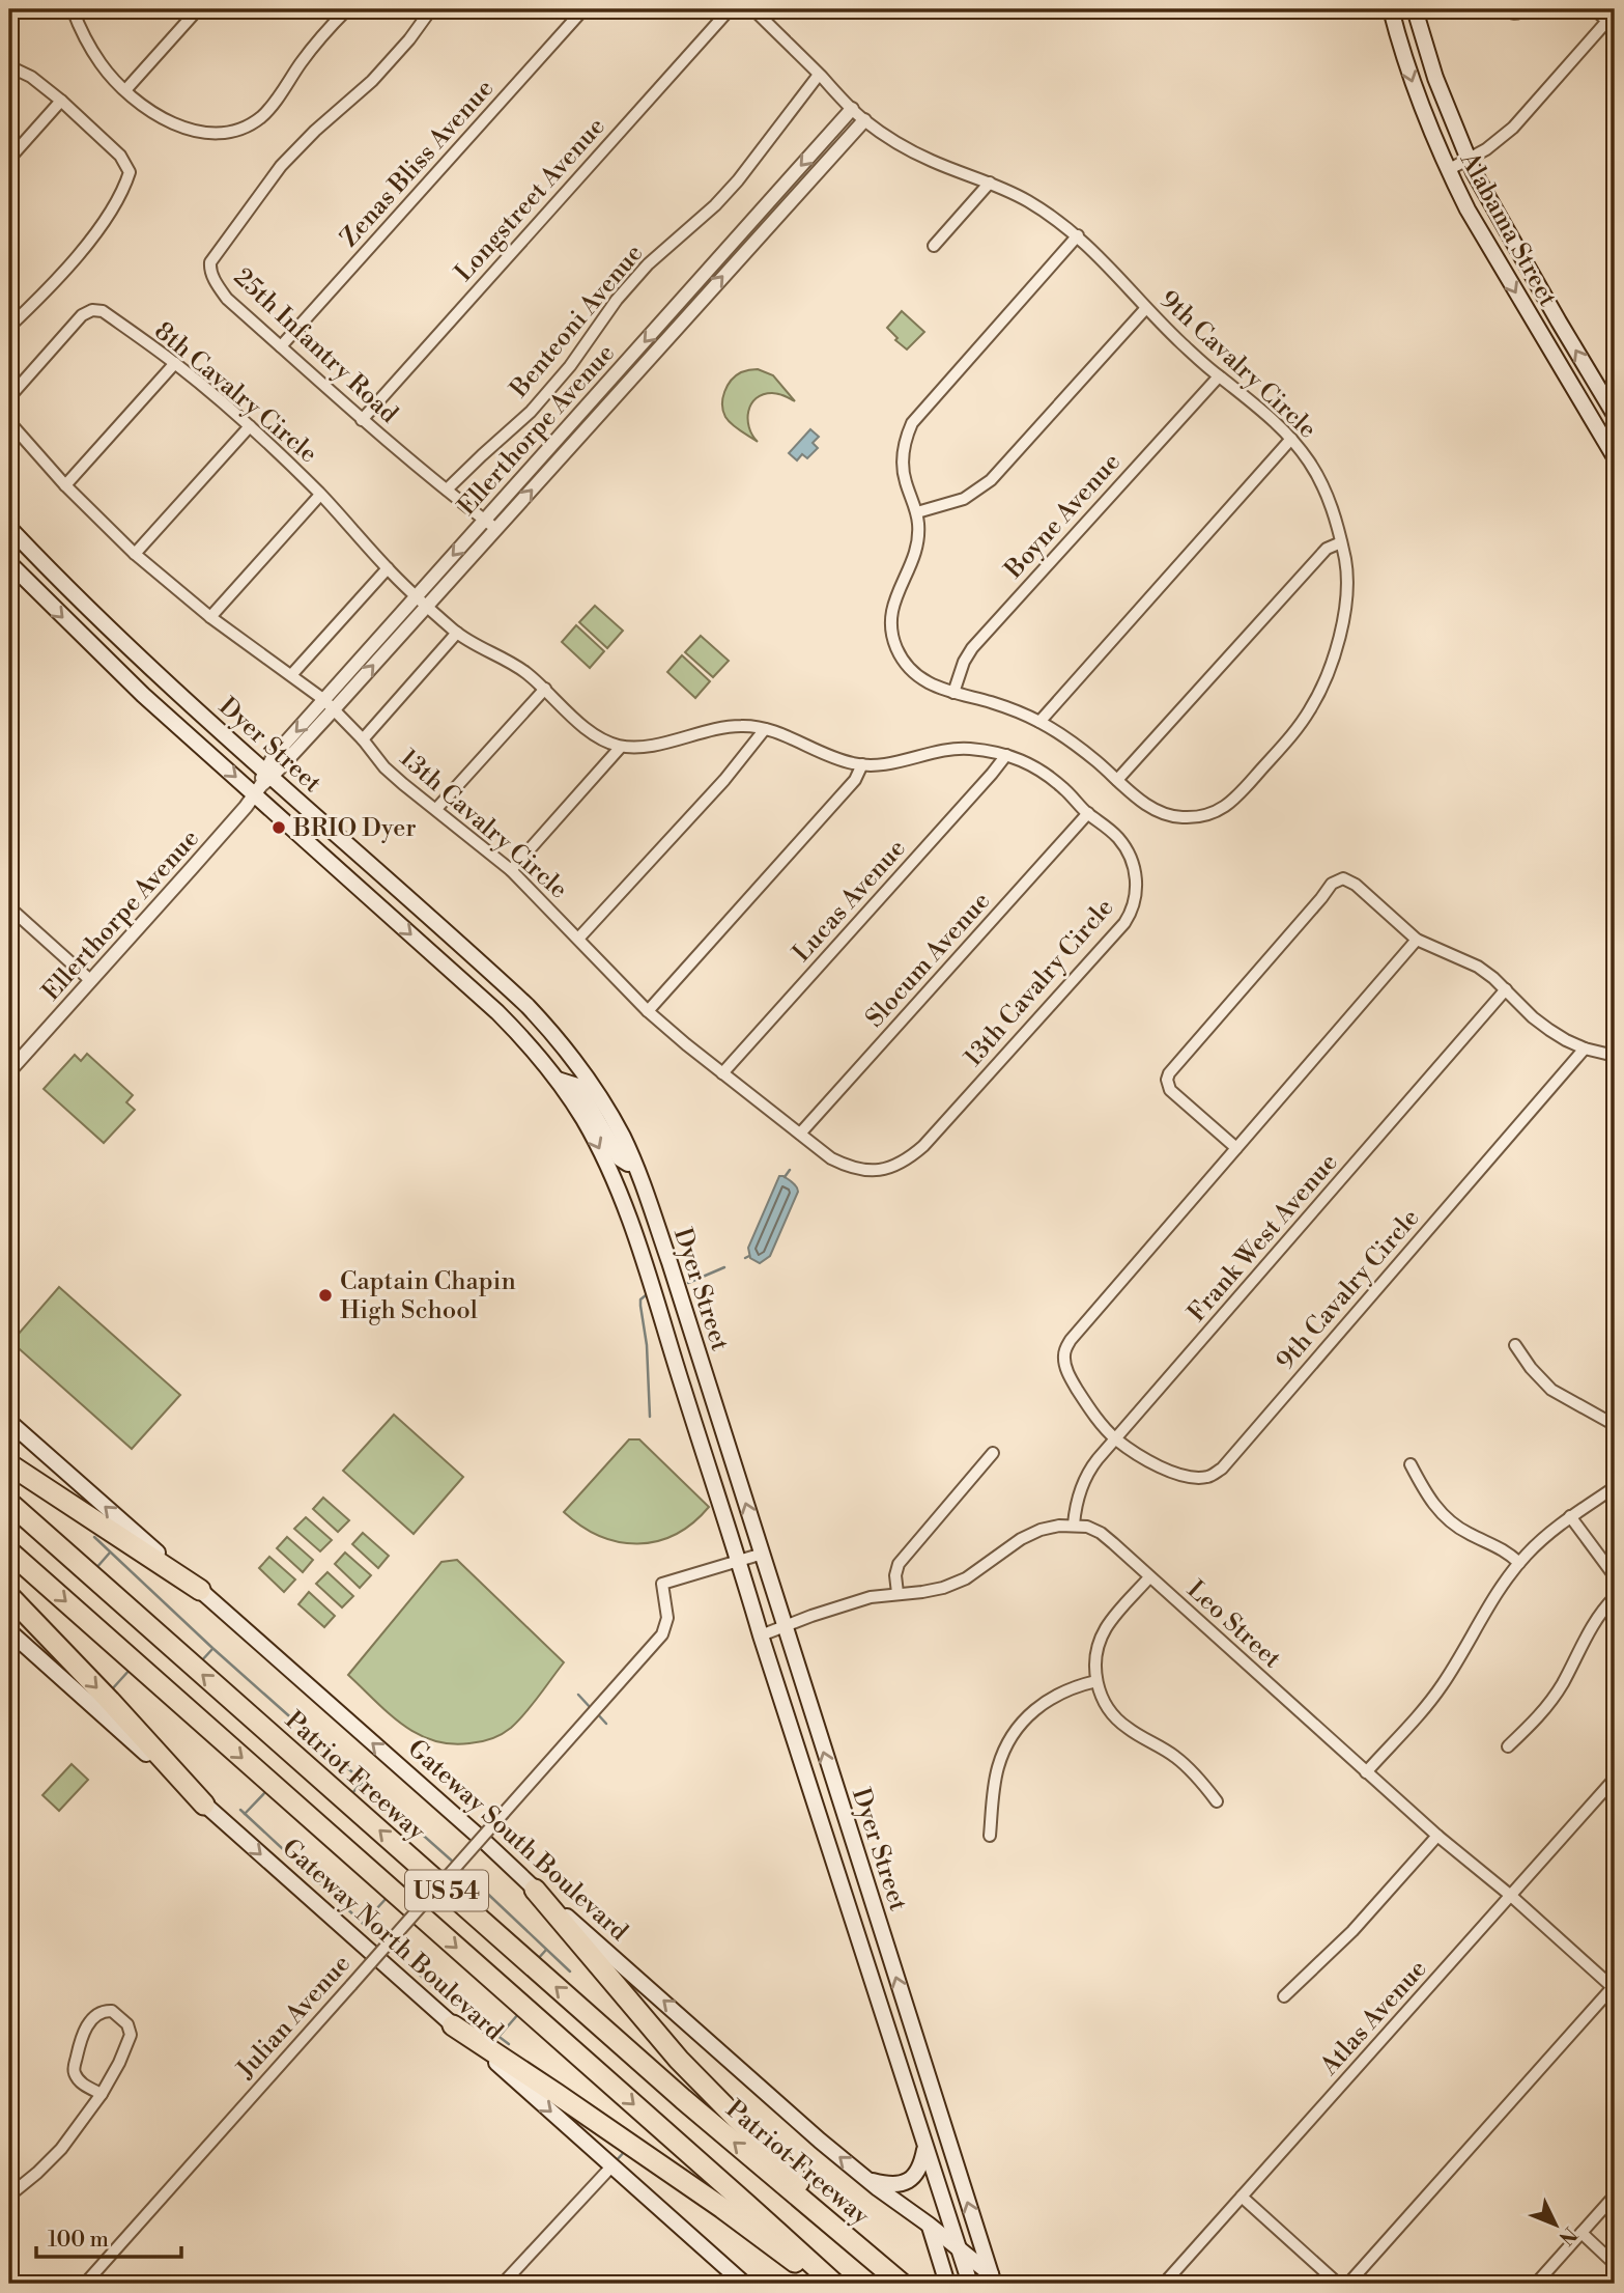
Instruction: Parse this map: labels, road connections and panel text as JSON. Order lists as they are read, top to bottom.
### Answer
{
  "streets": {
    "highway": ["Patriot Freeway", "US 54"],
    "main road": [
      "Alabama Street",
      "Dyer Street",
      "Gateway South Boulevard",
      "Gateway North Boulevard"
    ],
    "street": [
      "Zenas Bliss Avenue",
      "Longstreet Avenue",
      "Benteoni Avenue",
      "25th Infantry Road",
      "9th Cavalry Circle",
      "8th Cavalry Circle",
      "Ellerthorpe Avenue",
      "Boyne Avenue",
      "13th Cavalry Circle",
      "Lucas Avenue",
      "Slocum Avenue",
      "Frank West Avenue",
      "Leo Street",
      "Julian Avenue",
      "Atlas Avenue"
    ]
  },
  "crossings": [
    ["Zenas Bliss Avenue", "25th Infantry Road"],
    ["Longstreet Avenue", "25th Infantry Road"],
    ["Benteoni Avenue", "25th Infantry Road"],
    ["Benteoni Avenue", "9th Cavalry Circle"],
    ["25th Infantry Road", "Ellerthorpe Avenue"],
    ["9th Cavalry Circle", "Ellerthorpe Avenue"],
    ["9th Cavalry Circle", "Boyne Avenue"],
    ["9th Cavalry Circle", "Frank West Avenue"],
    ["8th Cavalry Circle", "Ellerthorpe Avenue"],
    ["Ellerthorpe Avenue", "Dyer Street"],
    ["Ellerthorpe Avenue", "13th Cavalry Circle"],
    ["Dyer Street", "Gateway South Boulevard"],
    ["Dyer Street", "Julian Avenue"],
    ["13th Cavalry Circle", "Lucas Avenue"],
    ["13th Cavalry Circle", "Slocum Avenue"],
    ["Frank West Avenue", "Leo Street"],
    ["Leo Street", "Atlas Avenue"]
  ],
  "one_way": ["Gateway South Boulevard", "Gateway North Boulevard"],
  "places": ["BRIO Dyer", "Captain Chapin High School"],
  "scale_bar": "100 m",
  "north": "bottom right"
}
